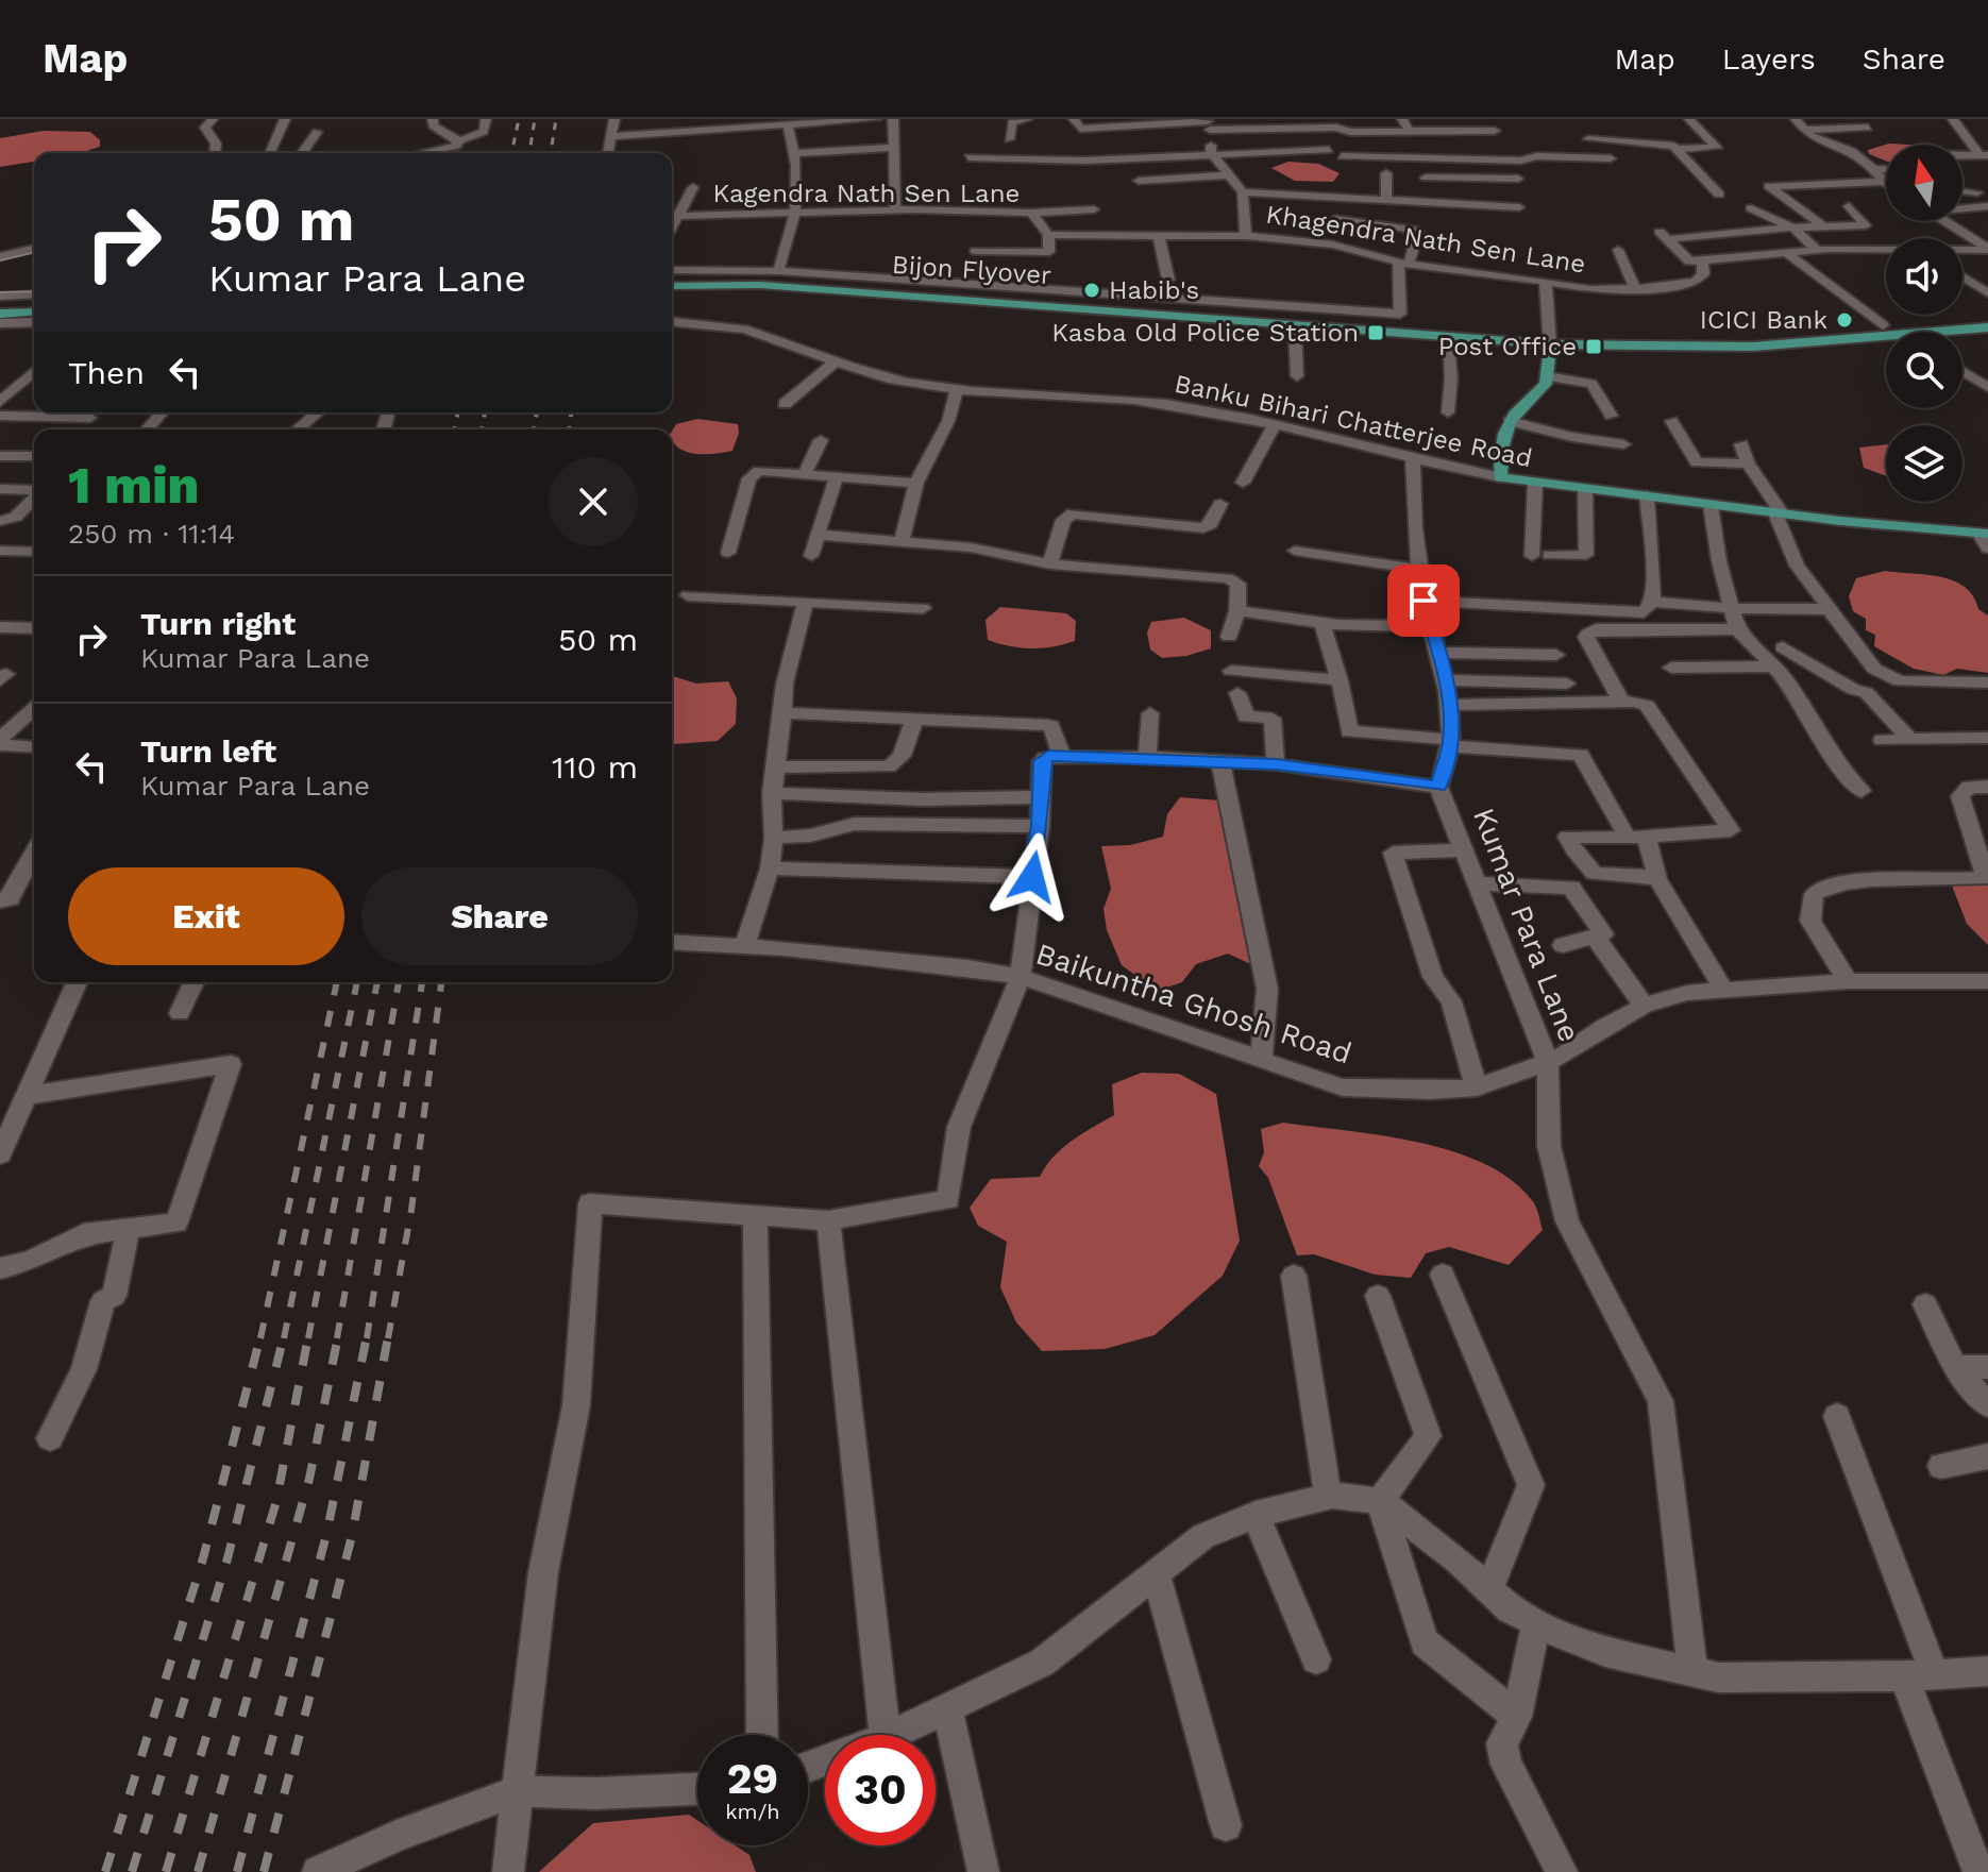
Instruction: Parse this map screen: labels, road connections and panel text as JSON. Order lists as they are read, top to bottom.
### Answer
{
  "streets": {
    "main road": ["Bijon Flyover", "Banku Bihari Chatterjee Road"],
    "street": [
      "Kagendra Nath Sen Lane",
      "Khagendra Nath Sen Lane",
      "Kumar Para Lane",
      "Baikuntha Ghosh Road"
    ]
  },
  "crossings": [
    ["Kagendra Nath Sen Lane", "Khagendra Nath Sen Lane"],
    ["Banku Bihari Chatterjee Road", "Kumar Para Lane"],
    ["Kumar Para Lane", "Baikuntha Ghosh Road"]
  ],
  "places": {
    "other": ["Habib's", "ICICI Bank"],
    "transit": ["Kasba Old Police Station", "Post Office"]
  },
  "north": "top",
  "page": {
    "header": "Map",
    "nav": ["Map", "Layers", "Share"],
    "turn": ["50 m", "Kumar Para Lane"],
    "then": "Then",
    "heading": ["1 min", "250 m · 11:14"],
    "list": [
      {
        "name": "Turn right",
        "note": "Kumar Para Lane",
        "value": "50 m"
      },
      {
        "name": "Turn left",
        "note": "Kumar Para Lane",
        "value": "110 m"
      }
    ],
    "buttons": ["Exit", "Share"],
    "speed": "29 km/h",
    "limit": "30"
  }
}
